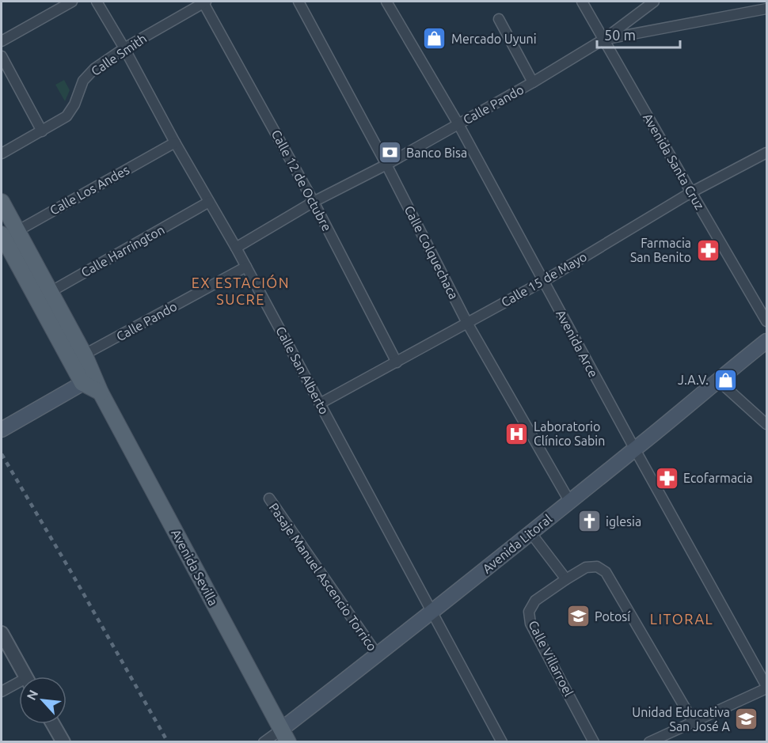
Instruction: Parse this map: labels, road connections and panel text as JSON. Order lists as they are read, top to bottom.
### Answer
{
  "streets": {
    "main road": ["Avenida Litoral", "Avenida Sevilla"],
    "street": [
      "Calle Smith",
      "Calle Pando",
      "Avenida Santa Cruz",
      "Calle 12 de Octubre",
      "Calle Los Andes",
      "Calle Harrington",
      "Calle Colquechaca",
      "Calle 15 de Mayo",
      "Avenida Arce",
      "Calle San Alberto",
      "Pasaje Manuel Ascencio Torrico",
      "Calle Villarroel"
    ]
  },
  "crossings": [
    ["Calle Smith", "Calle 12 de Octubre"],
    ["Calle Smith", "Calle San Alberto"],
    ["Calle Pando", "Avenida Santa Cruz"],
    ["Calle Pando", "Calle 12 de Octubre"],
    ["Calle Pando", "Calle Colquechaca"],
    ["Calle Pando", "Avenida Arce"],
    ["Calle Pando", "Calle San Alberto"],
    ["Calle Pando", "Avenida Sevilla"],
    ["Avenida Santa Cruz", "Calle 15 de Mayo"],
    ["Calle 12 de Octubre", "Calle 15 de Mayo"],
    ["Calle Los Andes", "Calle San Alberto"],
    ["Calle Los Andes", "Avenida Sevilla"],
    ["Calle Harrington", "Calle San Alberto"],
    ["Calle Harrington", "Avenida Sevilla"],
    ["Calle Colquechaca", "Calle 15 de Mayo"],
    ["Calle Colquechaca", "Avenida Litoral"],
    ["Calle 15 de Mayo", "Avenida Arce"],
    ["Calle 15 de Mayo", "Calle San Alberto"],
    ["Avenida Arce", "Avenida Litoral"],
    ["Calle San Alberto", "Avenida Litoral"],
    ["Avenida Litoral", "Avenida Sevilla"],
    ["Avenida Litoral", "Pasaje Manuel Ascencio Torrico"]
  ],
  "districts": ["EX ESTACIÓN SUCRE", "LITORAL"],
  "places": {
    "shop": ["Mercado Uyuni", "J.A.V."],
    "bank": ["Banco Bisa"],
    "pharmacy": ["Farmacia San Benito", "Ecofarmacia"],
    "hospital": ["Laboratorio Clínico Sabin"],
    "church": ["iglesia"],
    "school or university": ["Potosí", "Unidad Educativa San José A"]
  },
  "scale_bar": "50 m",
  "north": "top left"
}
